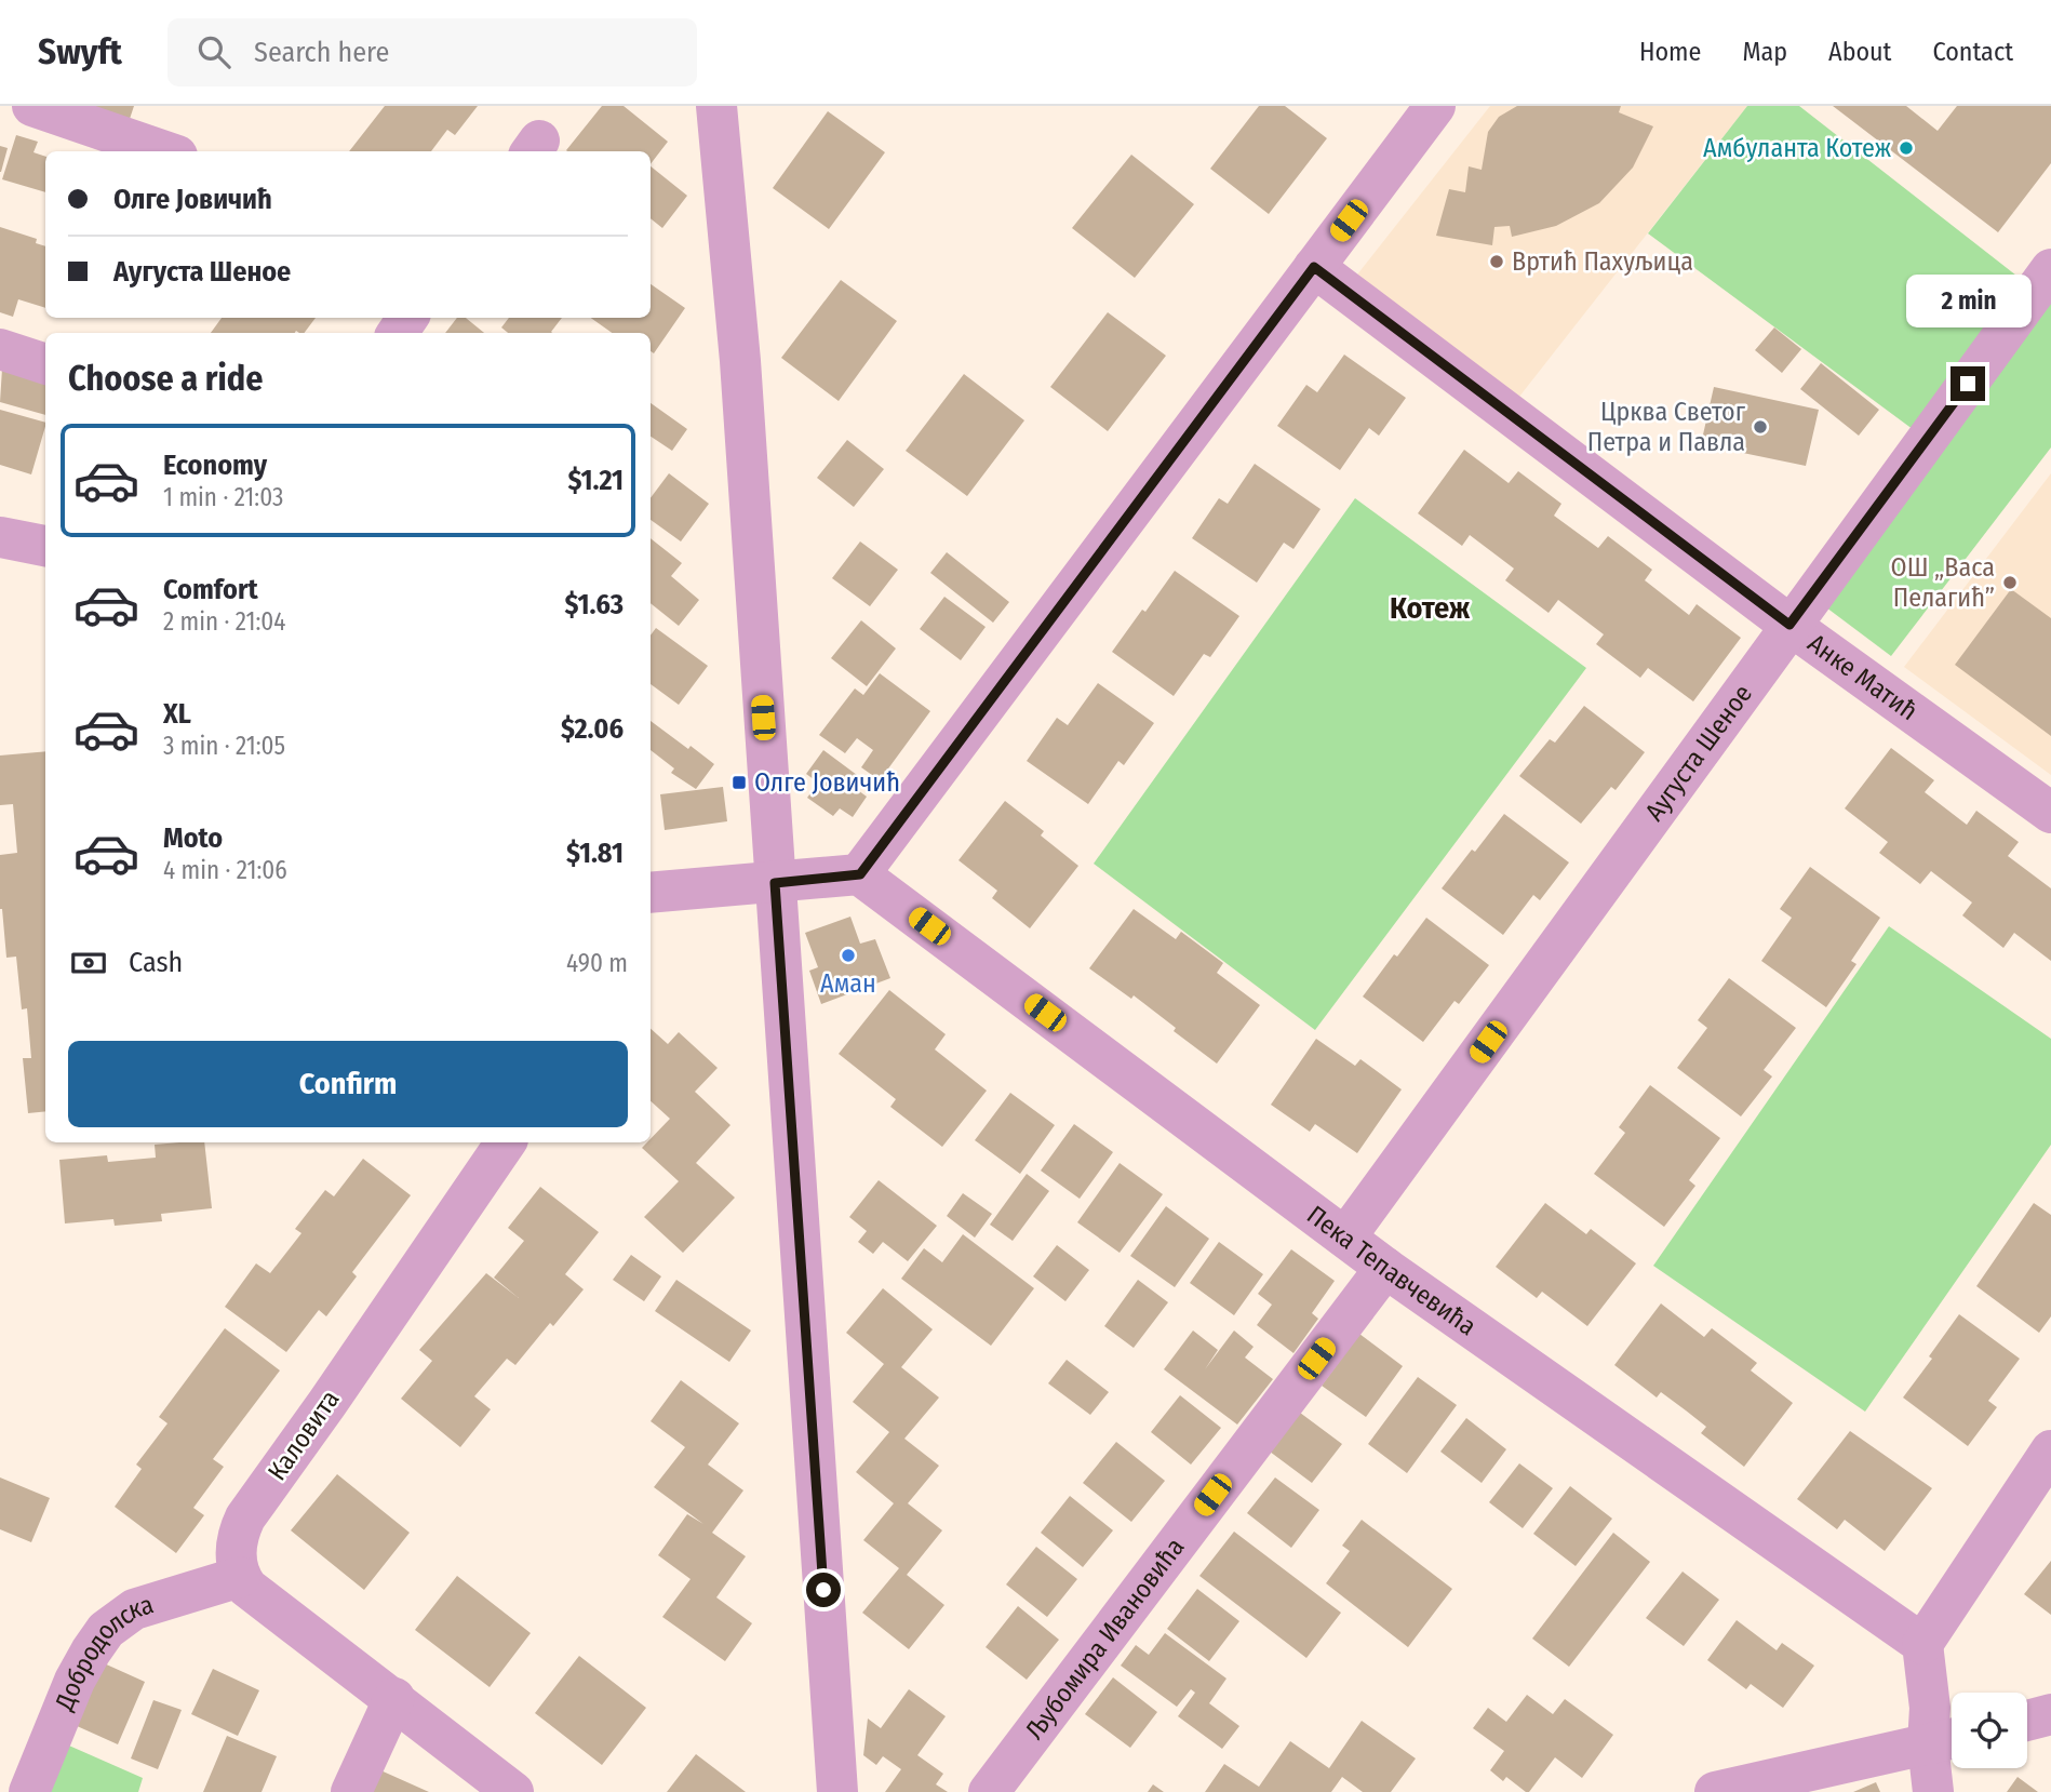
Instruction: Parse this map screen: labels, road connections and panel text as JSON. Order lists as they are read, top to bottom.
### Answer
{
  "streets": {
    "street": [
      "Анке Матић",
      "Аугуста Шеное",
      "Пека Тепавчевића",
      "Каловита",
      "Љубомира Ивановића",
      "Добродолска"
    ]
  },
  "crossings": [
    ["Анке Матић", "Аугуста Шеное"],
    ["Аугуста Шеное", "Пека Тепавчевића"],
    ["Пека Тепавчевића", "Љубомира Ивановића"],
    ["Каловита", "Добродолска"]
  ],
  "districts": ["Котеж"],
  "places": {
    "other": [
      "Амбуланта Котеж",
      "Вртић Пахуљица",
      "Црква Светог Петра и Павла",
      "ОШ „Васа Пелагић”",
      "Аман"
    ],
    "transit": ["Олге Јовичић"]
  },
  "page": {
    "header": "Swyft",
    "search": "Search here",
    "nav": [
      "Home",
      "Map",
      "About",
      "Contact"
    ],
    "banner": ["Олге Јовичић", "Аугуста Шеное"],
    "bubble": "2 min",
    "heading": "Choose a ride",
    "list": [
      {
        "name": "Economy",
        "note": "1 min · 21:03",
        "value": "$1.21"
      },
      {
        "name": "Comfort",
        "note": "2 min · 21:04",
        "value": "$1.63"
      },
      {
        "name": "XL",
        "note": "3 min · 21:05",
        "value": "$2.06"
      },
      {
        "name": "Moto",
        "note": "4 min · 21:06",
        "value": "$1.81"
      }
    ],
    "pay": ["Cash", "490 m"],
    "buttons": "Confirm"
  }
}
